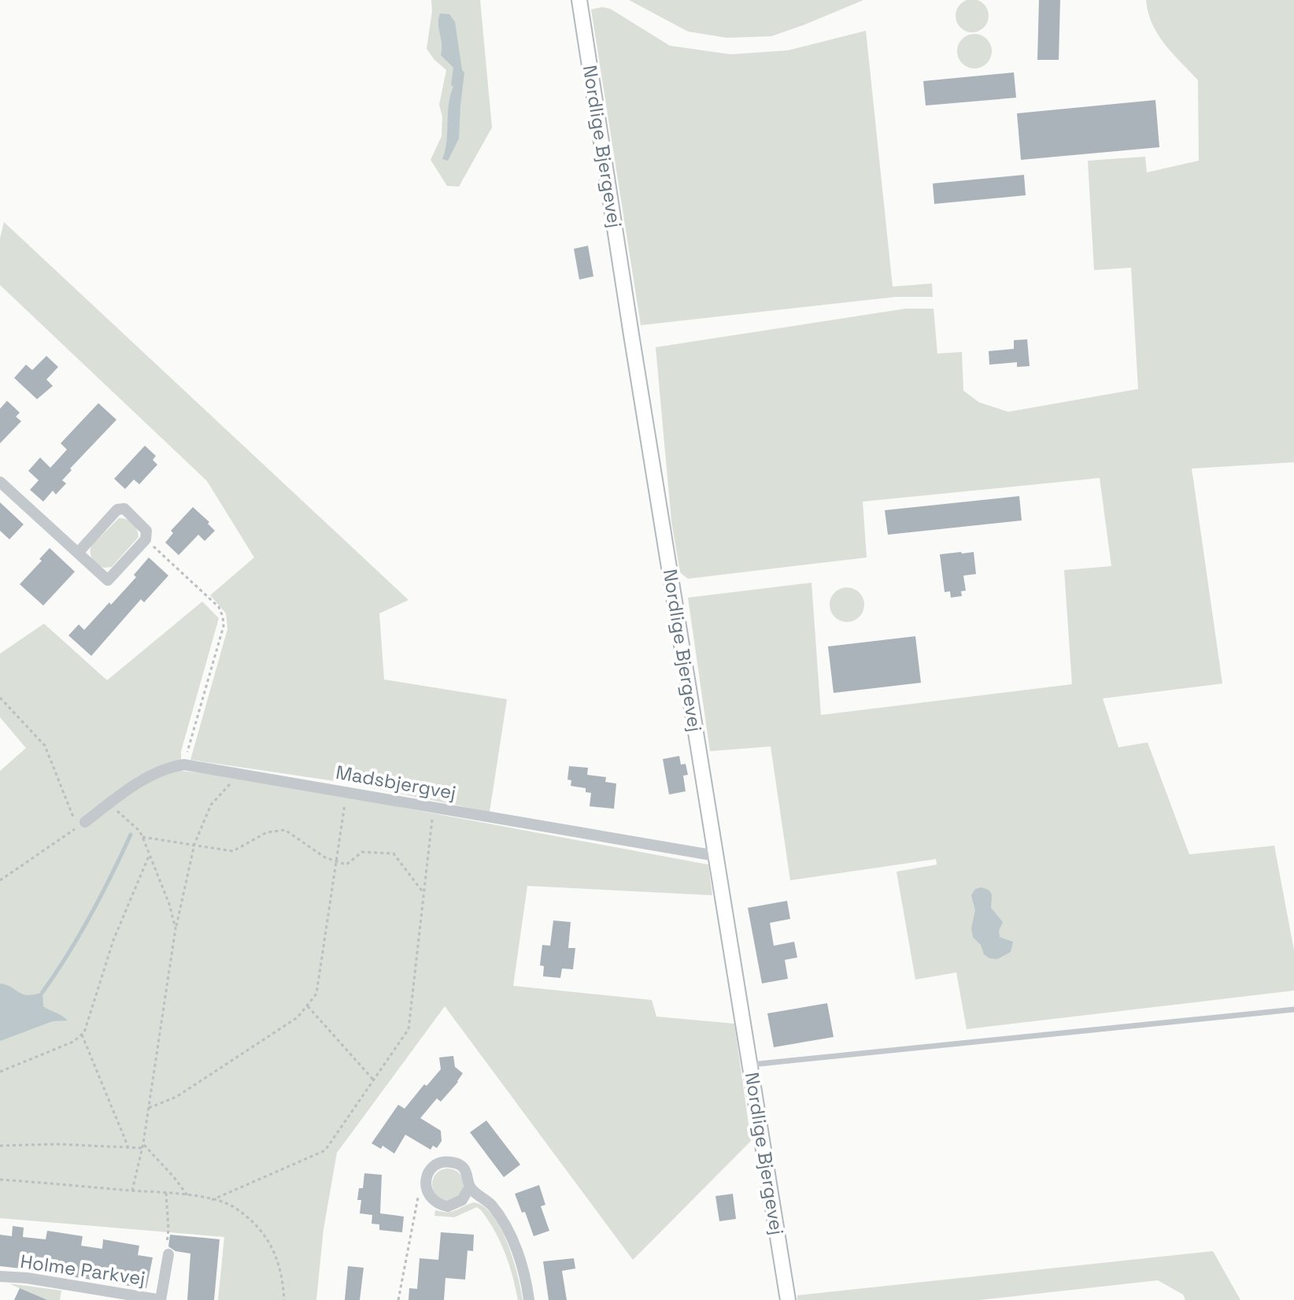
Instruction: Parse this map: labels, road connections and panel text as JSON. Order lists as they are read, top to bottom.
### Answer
{
  "streets": {
    "street": ["Nordlige Bjergevej", "Madsbjergvej", "Holme Parkvej"]
  },
  "crossings": [
    ["Nordlige Bjergevej", "Madsbjergvej"]
  ]
}
